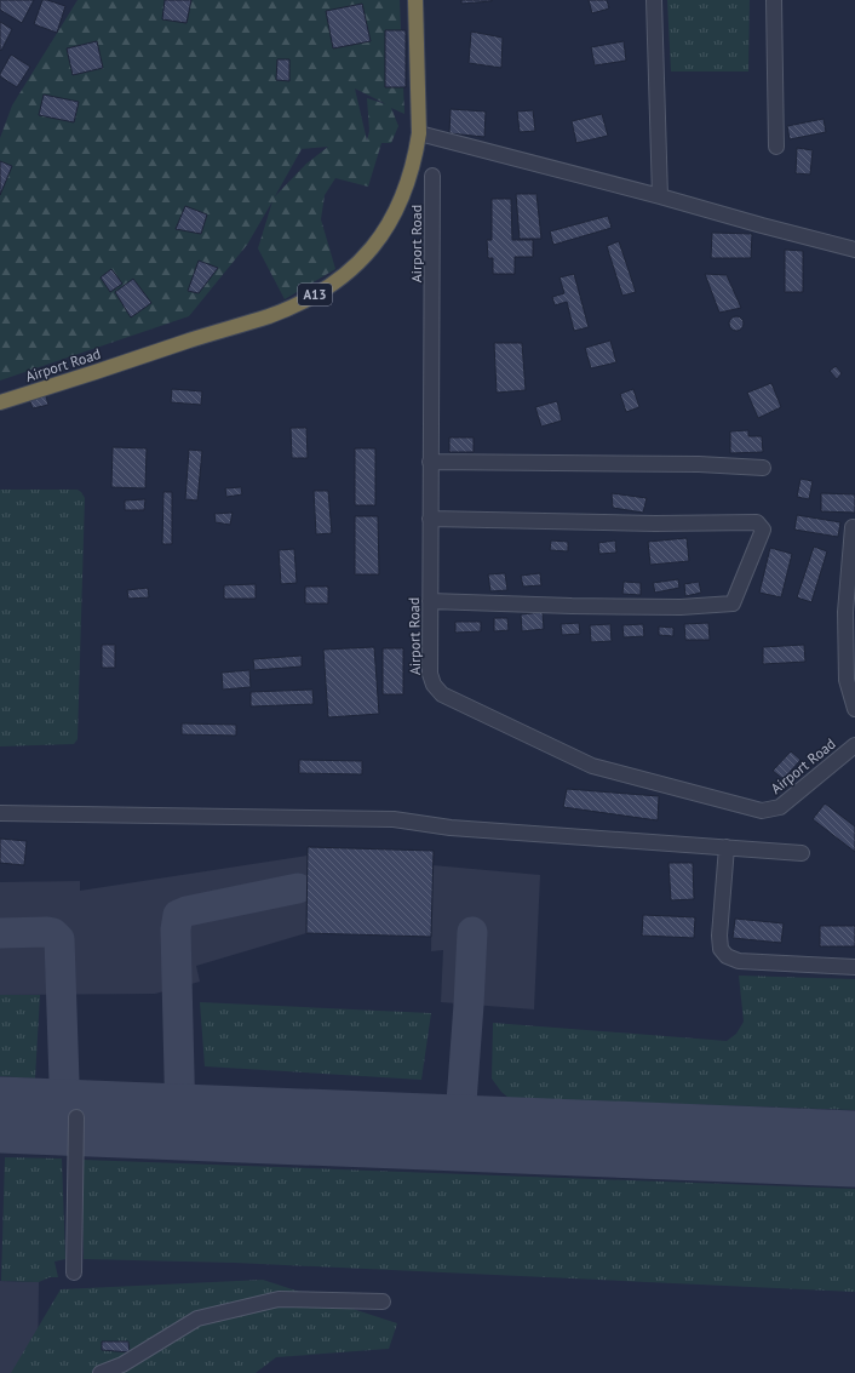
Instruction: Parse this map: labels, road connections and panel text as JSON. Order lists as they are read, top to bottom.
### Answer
{
  "streets": {
    "highway": ["Airport Road", "A13"]
  }
}
